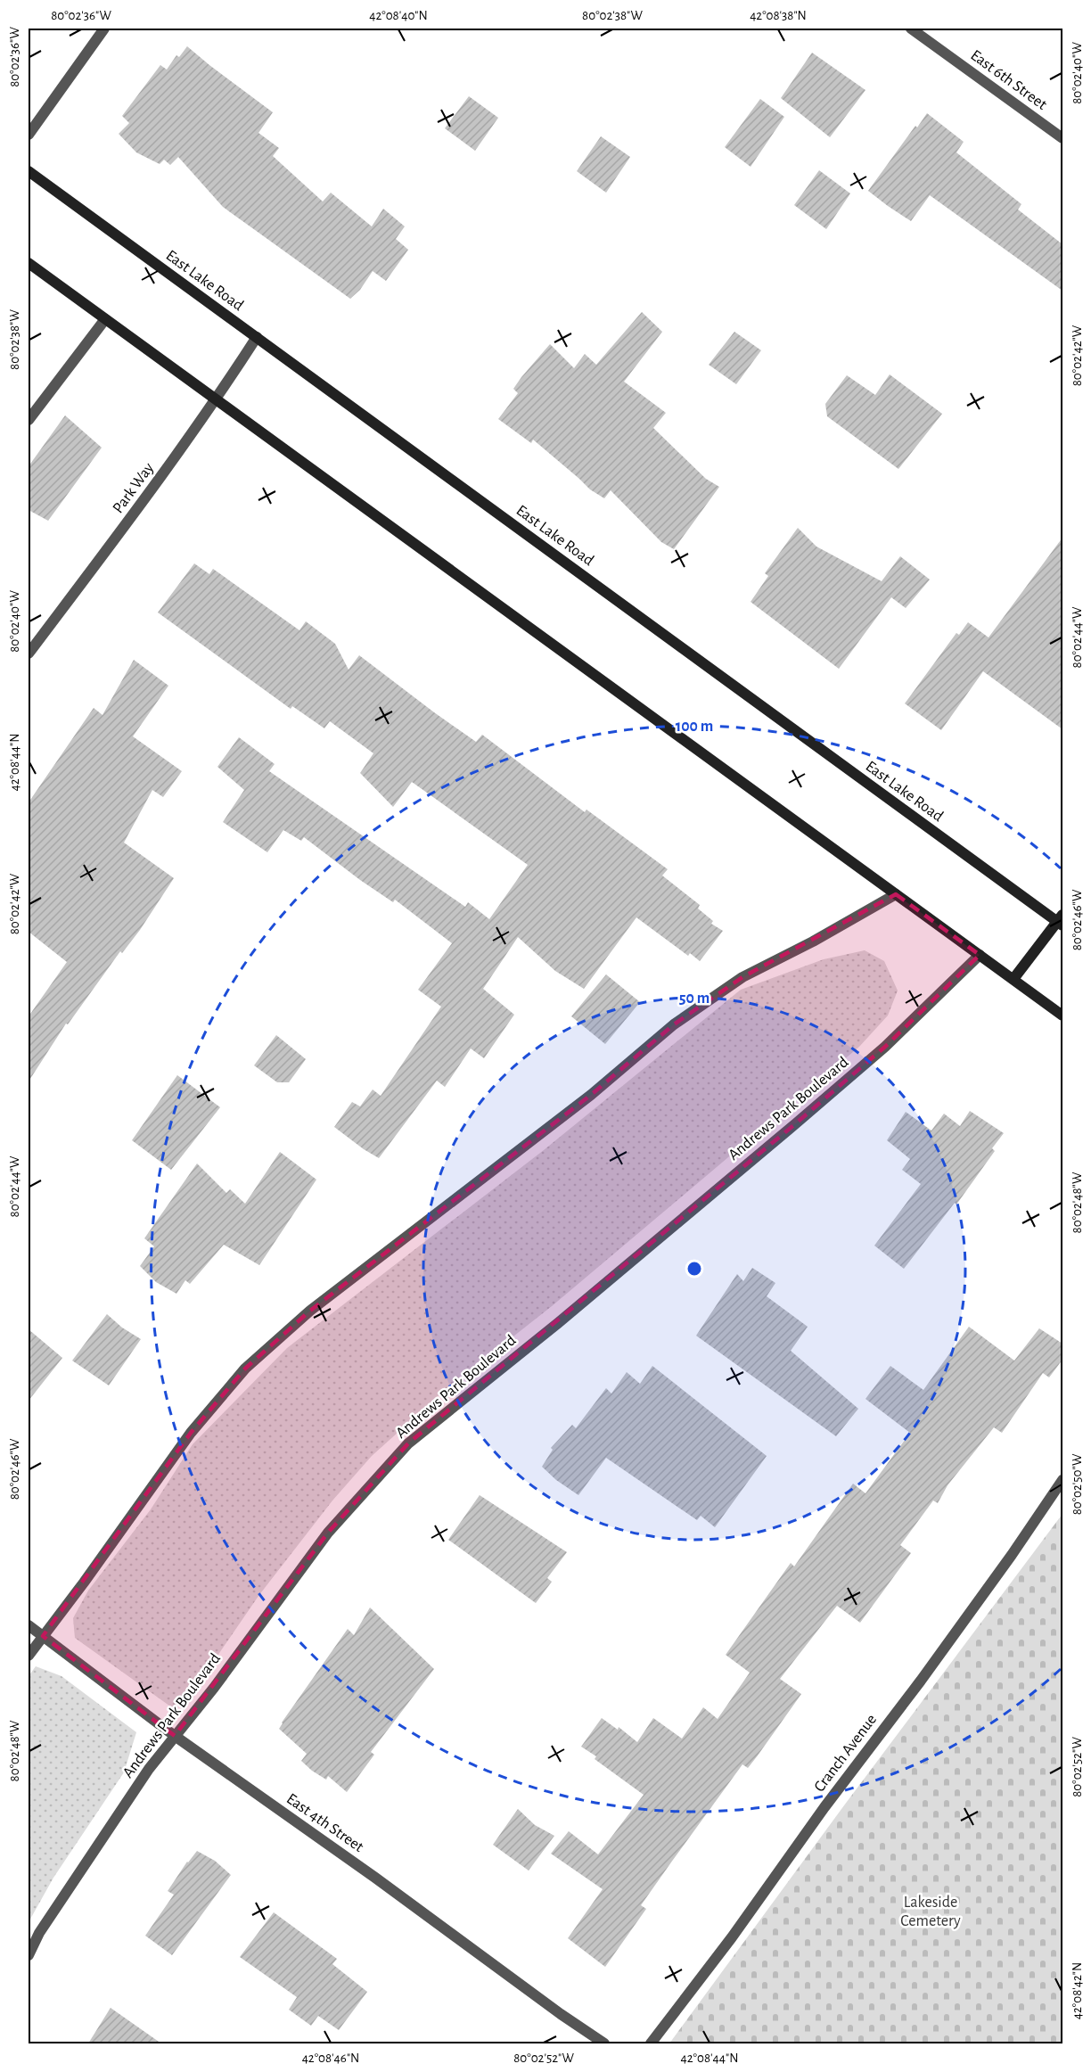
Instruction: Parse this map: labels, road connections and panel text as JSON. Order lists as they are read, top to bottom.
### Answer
{
  "streets": {
    "main road": ["East Lake Road"],
    "street": [
      "East 6th Street",
      "Park Way",
      "Andrews Park Boulevard",
      "Cranch Avenue",
      "East 4th Street"
    ]
  },
  "crossings": [
    ["East Lake Road", "Park Way"],
    ["Andrews Park Boulevard", "East 4th Street"]
  ],
  "parks": ["Lakeside Cemetery"],
  "coordinates": [
    "80°02'36\"W",
    "42°08'40\"N",
    "80°02'38\"W",
    "42°08'38\"N",
    "80°02'40\"W",
    "80°02'42\"W",
    "80°02'44\"W",
    "42°08'44\"N",
    "80°02'46\"W",
    "80°02'48\"W",
    "80°02'50\"W",
    "80°02'52\"W",
    "42°08'42\"N",
    "42°08'46\"N"
  ],
  "rings": ["100 m", "50 m"]
}
